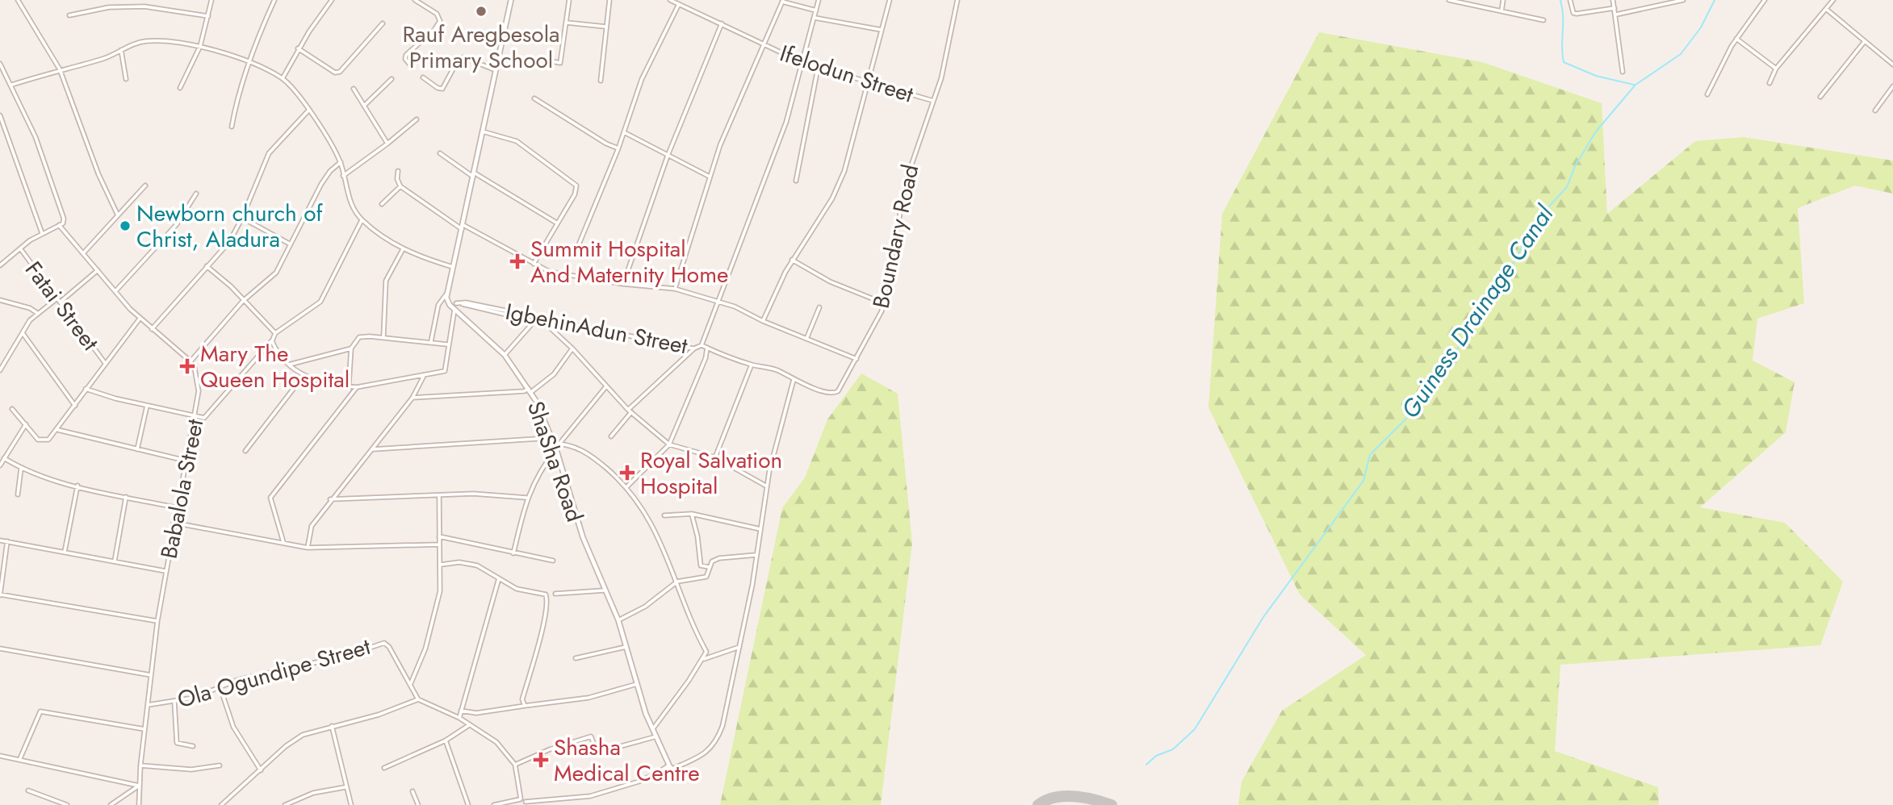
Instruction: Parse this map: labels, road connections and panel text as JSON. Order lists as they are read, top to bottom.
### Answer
{
  "streets": {
    "street": [
      "Ifelodun Street",
      "Boundary Road",
      "Fatai Street",
      "IgbehinAdun Street",
      "ShaSha Road",
      "Babalola Street",
      "Ola Ogundipe Street"
    ]
  },
  "crossings": [
    ["Ifelodun Street", "Boundary Road"],
    ["Ifelodun Street", "IgbehinAdun Street"],
    ["Boundary Road", "IgbehinAdun Street"],
    ["Babalola Street", "Ola Ogundipe Street"]
  ],
  "water": ["Guiness Drainage Canal"],
  "places": {
    "other": ["Rauf Aregbesola Primary School", "Newborn church of Christ, Aladura"],
    "health": [
      "Summit Hospital And Maternity Home",
      "Mary The Queen Hospital",
      "Royal Salvation Hospital",
      "Shasha Medical Centre"
    ]
  }
}
